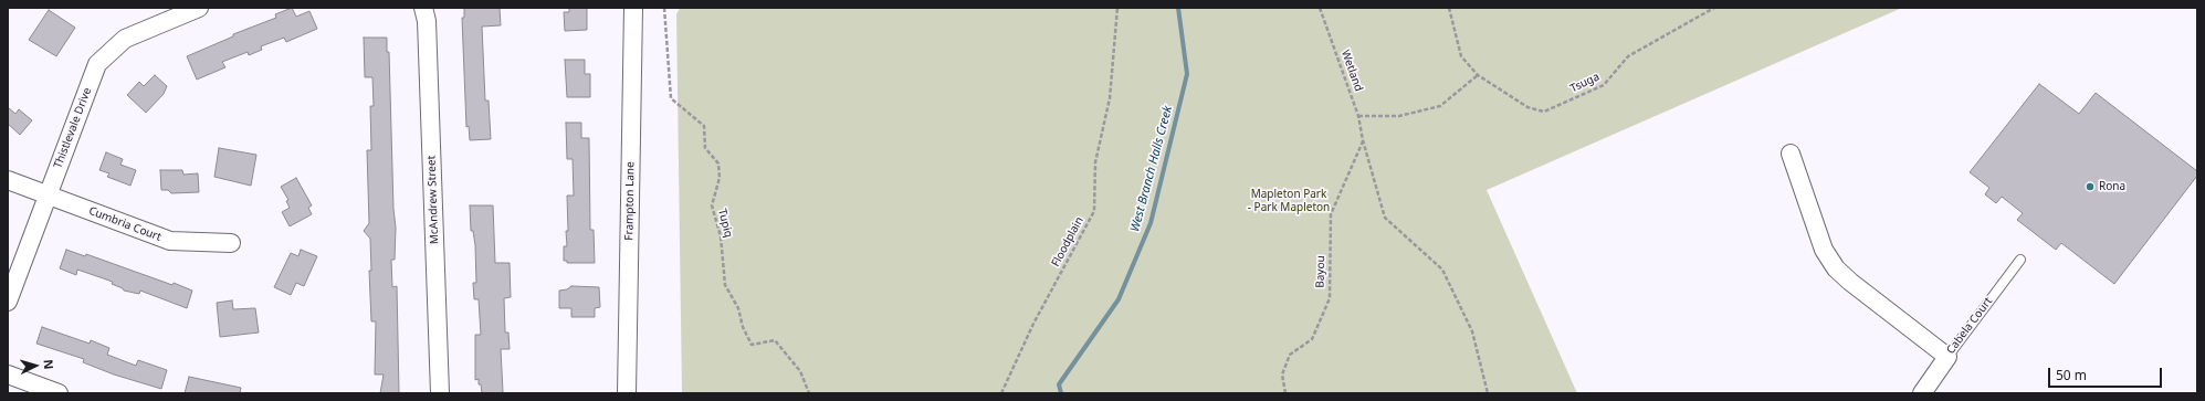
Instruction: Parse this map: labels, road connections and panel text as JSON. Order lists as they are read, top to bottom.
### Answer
{
  "streets": {
    "street": [
      "Thistlevale Drive",
      "McAndrew Street",
      "Frampton Lane",
      "Cumbria Court",
      "Cabela Court"
    ],
    "path": [
      "Wetland",
      "Tsuga",
      "Tupiq",
      "Floodplain",
      "Bayou"
    ]
  },
  "crossings": [
    ["Wetland", "Bayou"],
    ["Thistlevale Drive", "Cumbria Court"]
  ],
  "water": ["West Branch Halls Creek"],
  "parks": ["Mapleton Park - Park Mapleton"],
  "places": ["Rona"],
  "scale_bar": "50 m",
  "north": "right"
}
